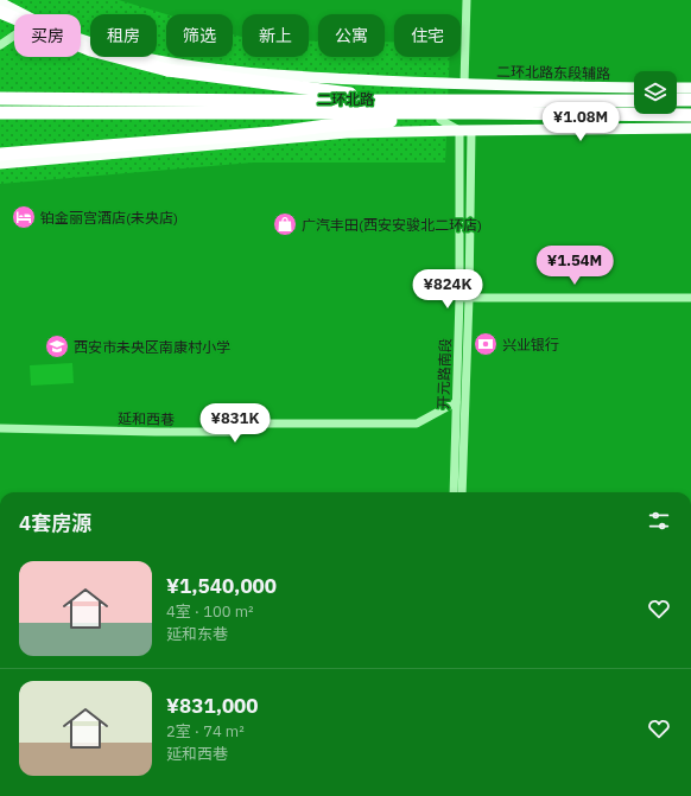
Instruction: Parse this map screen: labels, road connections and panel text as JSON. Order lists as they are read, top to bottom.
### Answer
{
  "streets": {
    "highway": ["二环北路"],
    "main road": ["二环北路东段辅路"],
    "street": ["开元路南段", "延和西巷"]
  },
  "crossings": [
    ["开元路南段", "延和西巷"]
  ],
  "places": {
    "hotel": ["铂金丽宫酒店(未央店)"],
    "shop": ["广汽丰田(西安安骏北二环店)"],
    "bank": ["兴业银行"],
    "school or university": ["西安市未央区南康村小学"]
  },
  "page": {
    "chip": [
      "买房",
      "租房",
      "筛选",
      "新上",
      "公寓",
      "住宅"
    ],
    "price": [
      "¥1.08M",
      "¥1.54M",
      "¥824K",
      "¥831K"
    ],
    "heading": "4套房源",
    "list": [
      {
        "name": "¥1,540,000",
        "note": "4室 · 100 m² · 延和东巷"
      },
      {
        "name": "¥831,000",
        "note": "2室 · 74 m² · 延和西巷"
      }
    ]
  }
}
